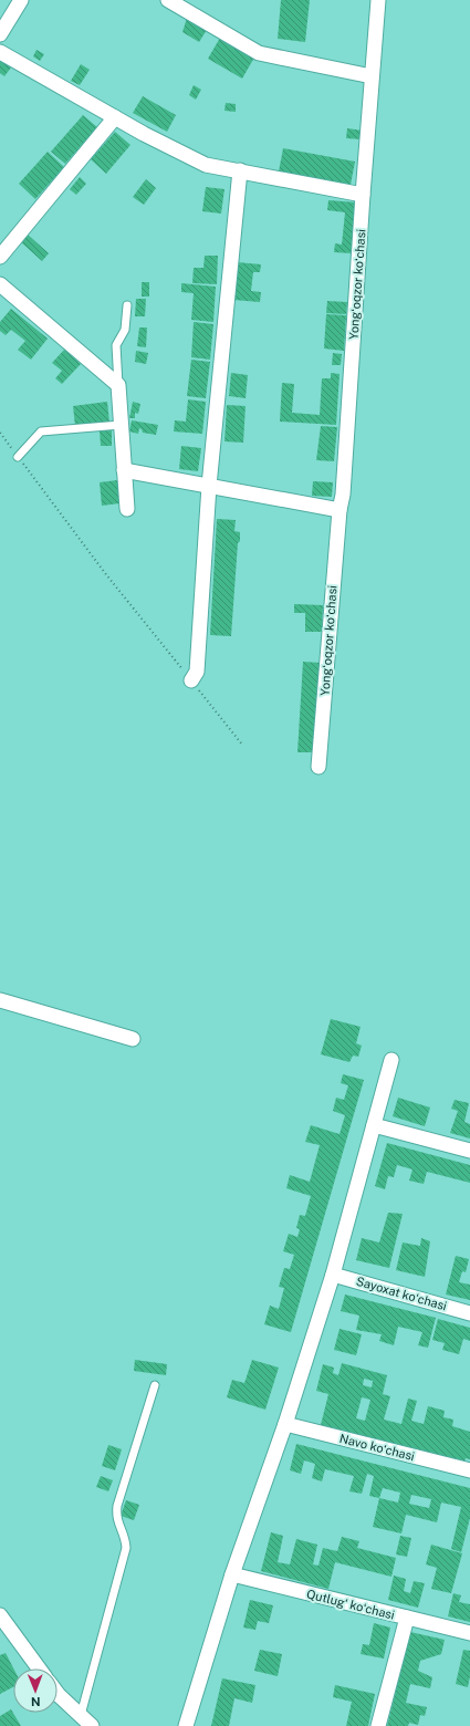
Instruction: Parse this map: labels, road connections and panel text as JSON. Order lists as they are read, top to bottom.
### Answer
{
  "streets": {
    "street": [
      "Yongʻoqzor koʻchasi",
      "Sayoxat koʻchasi",
      "Navo koʻchasi",
      "Qutlugʻ koʻchasi"
    ]
  },
  "north": "bottom"
}
